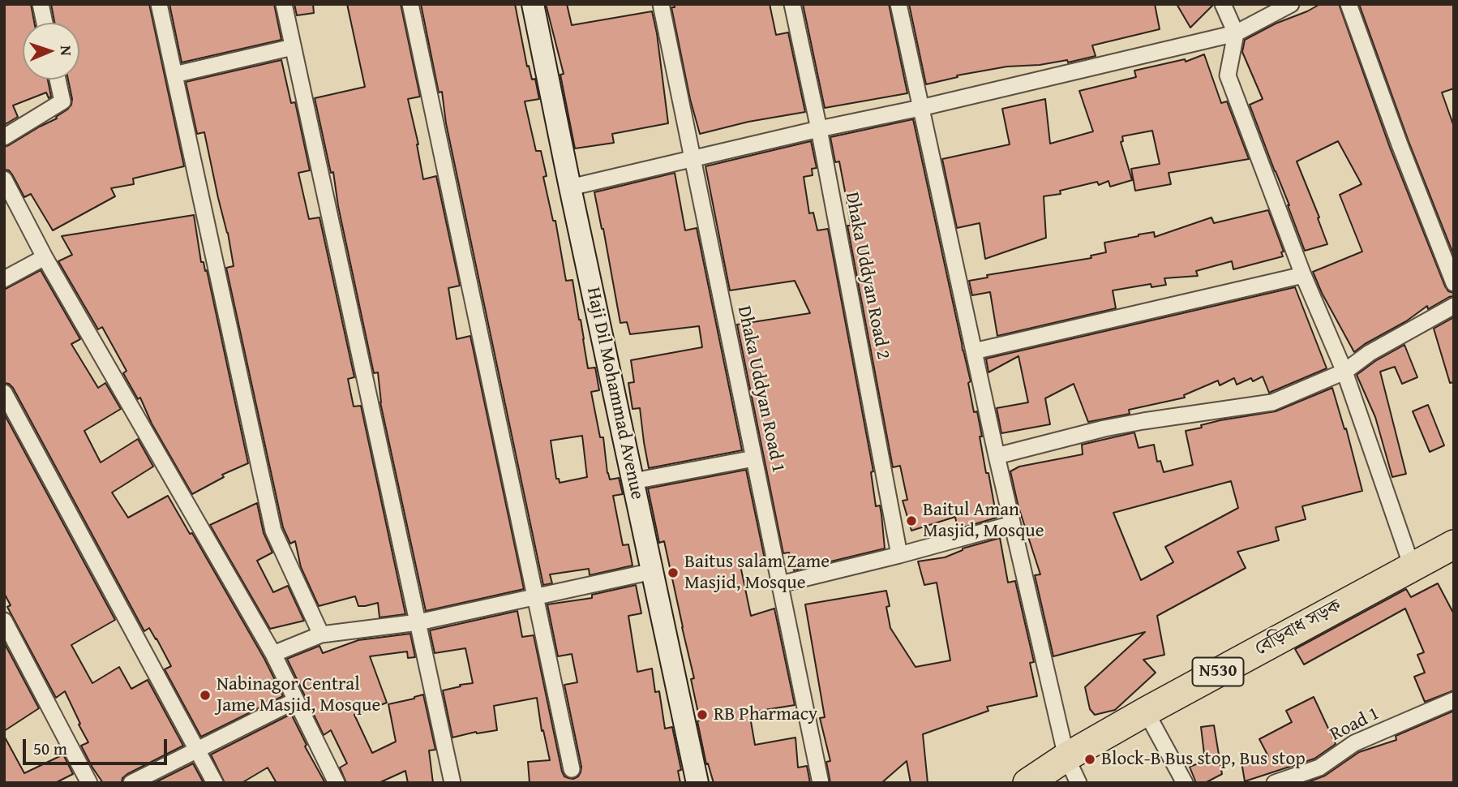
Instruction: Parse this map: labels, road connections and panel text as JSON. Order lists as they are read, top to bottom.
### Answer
{
  "streets": {
    "highway": ["বেড়িবাধ সড়ক", "N530"],
    "street": [
      "Dhaka Uddyan Road 2",
      "Dhaka Uddyan Road 1",
      "Haji Dil Mohammad Avenue",
      "Road 1"
    ]
  },
  "places": [
    "Baitul Aman Masjid, Mosque",
    "Baitus salam Zame Masjid, Mosque",
    "Nabinagor Central Jame Masjid, Mosque",
    "RB Pharmacy",
    "Block-B Bus stop, Bus stop"
  ],
  "scale_bar": "50 m",
  "north": "right"
}
